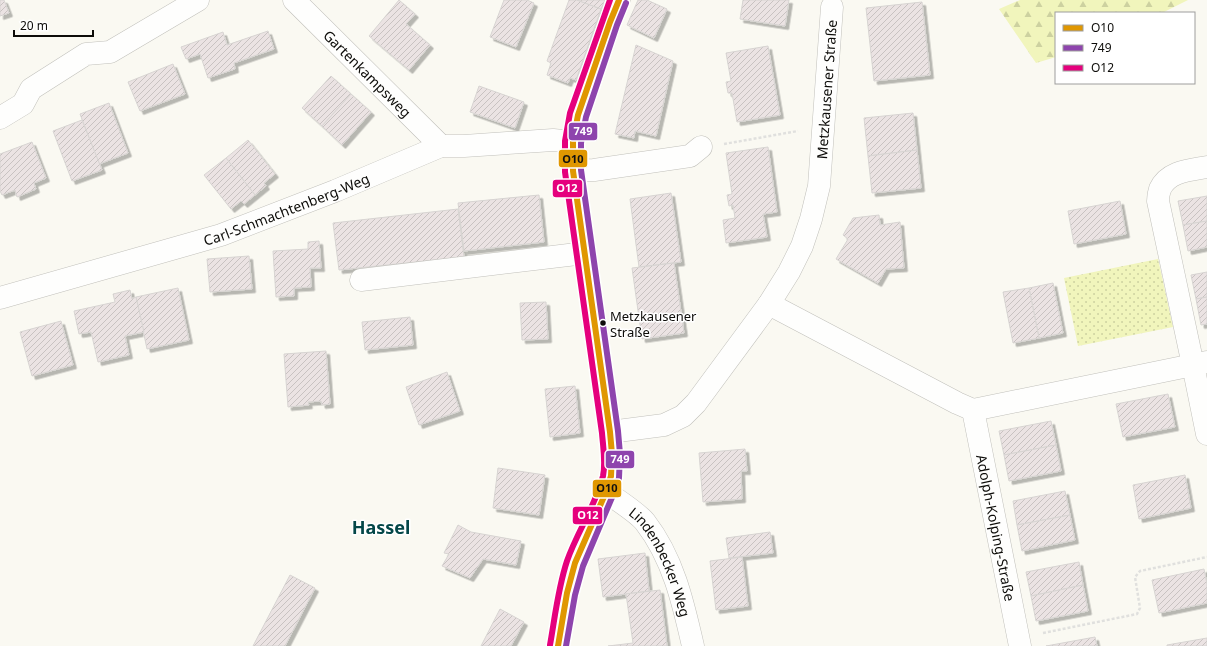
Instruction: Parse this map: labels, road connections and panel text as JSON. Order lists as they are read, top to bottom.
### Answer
{
  "streets": {
    "street": [
      "Gartenkampsweg",
      "Metzkausener Straße",
      "Carl-Schmachtenberg-Weg",
      "Adolph-Kolping-Straße",
      "Lindenbecker Weg"
    ]
  },
  "crossings": [
    ["Gartenkampsweg", "Carl-Schmachtenberg-Weg"]
  ],
  "districts": ["Hassel"],
  "places": ["Metzkausener Straße"],
  "lines": ["transit line O10", "transit line O12", "transit line 749"],
  "legend": ["O10", "749", "O12"],
  "scale_bar": "20 m"
}
